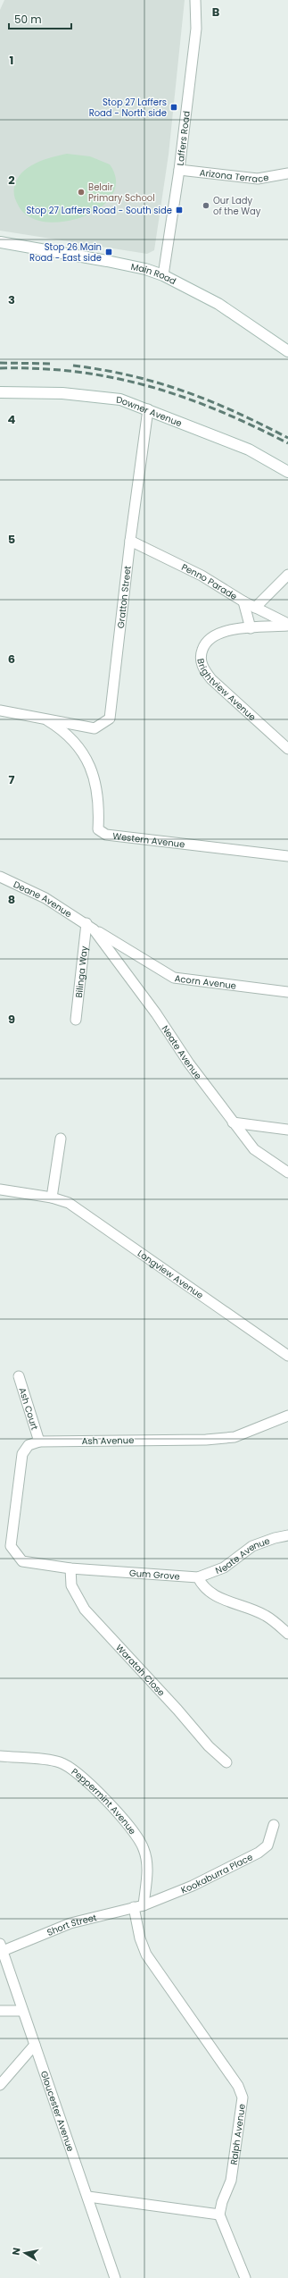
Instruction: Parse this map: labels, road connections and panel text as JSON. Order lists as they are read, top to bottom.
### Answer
{
  "streets": {
    "main road": ["Main Road", "Downer Avenue"],
    "street": [
      "Laffers Road",
      "Arizona Terrace",
      "Penno Parade",
      "Gratton Street",
      "Brightview Avenue",
      "Western Avenue",
      "Deane Avenue",
      "Bilinga Way",
      "Acorn Avenue",
      "Neate Avenue",
      "Longview Avenue",
      "Ash Court",
      "Ash Avenue",
      "Gum Grove",
      "Waratah Close",
      "Peppermint Avenue",
      "Kookaburra Place",
      "Short Street",
      "Gloucester Avenue",
      "Ralph Avenue"
    ]
  },
  "crossings": [
    ["Laffers Road", "Arizona Terrace"],
    ["Laffers Road", "Main Road"],
    ["Downer Avenue", "Gratton Street"],
    ["Penno Parade", "Gratton Street"],
    ["Penno Parade", "Brightview Avenue"],
    ["Gratton Street", "Western Avenue"],
    ["Deane Avenue", "Bilinga Way"],
    ["Deane Avenue", "Acorn Avenue"],
    ["Deane Avenue", "Neate Avenue"],
    ["Bilinga Way", "Acorn Avenue"],
    ["Bilinga Way", "Neate Avenue"],
    ["Acorn Avenue", "Neate Avenue"],
    ["Neate Avenue", "Gum Grove"],
    ["Ash Court", "Ash Avenue"],
    ["Ash Court", "Gum Grove"],
    ["Ash Avenue", "Gum Grove"],
    ["Gum Grove", "Waratah Close"],
    ["Peppermint Avenue", "Kookaburra Place"],
    ["Peppermint Avenue", "Short Street"],
    ["Peppermint Avenue", "Ralph Avenue"],
    ["Kookaburra Place", "Short Street"],
    ["Kookaburra Place", "Ralph Avenue"],
    ["Short Street", "Gloucester Avenue"],
    ["Short Street", "Ralph Avenue"]
  ],
  "places": {
    "transit": ["Stop 27 Laffers Road - North side", "Stop 27 Laffers Road - South side", "Stop 26 Main Road - East side"],
    "other": ["Belair Primary School", "Our Lady of the Way"]
  },
  "scale_bar": "50 m",
  "north": "left",
  "grid": {
    "columns": ["B"],
    "rows": [
      "1",
      "2",
      "3",
      "4",
      "5",
      "6",
      "7",
      "8",
      "9"
    ]
  }
}
